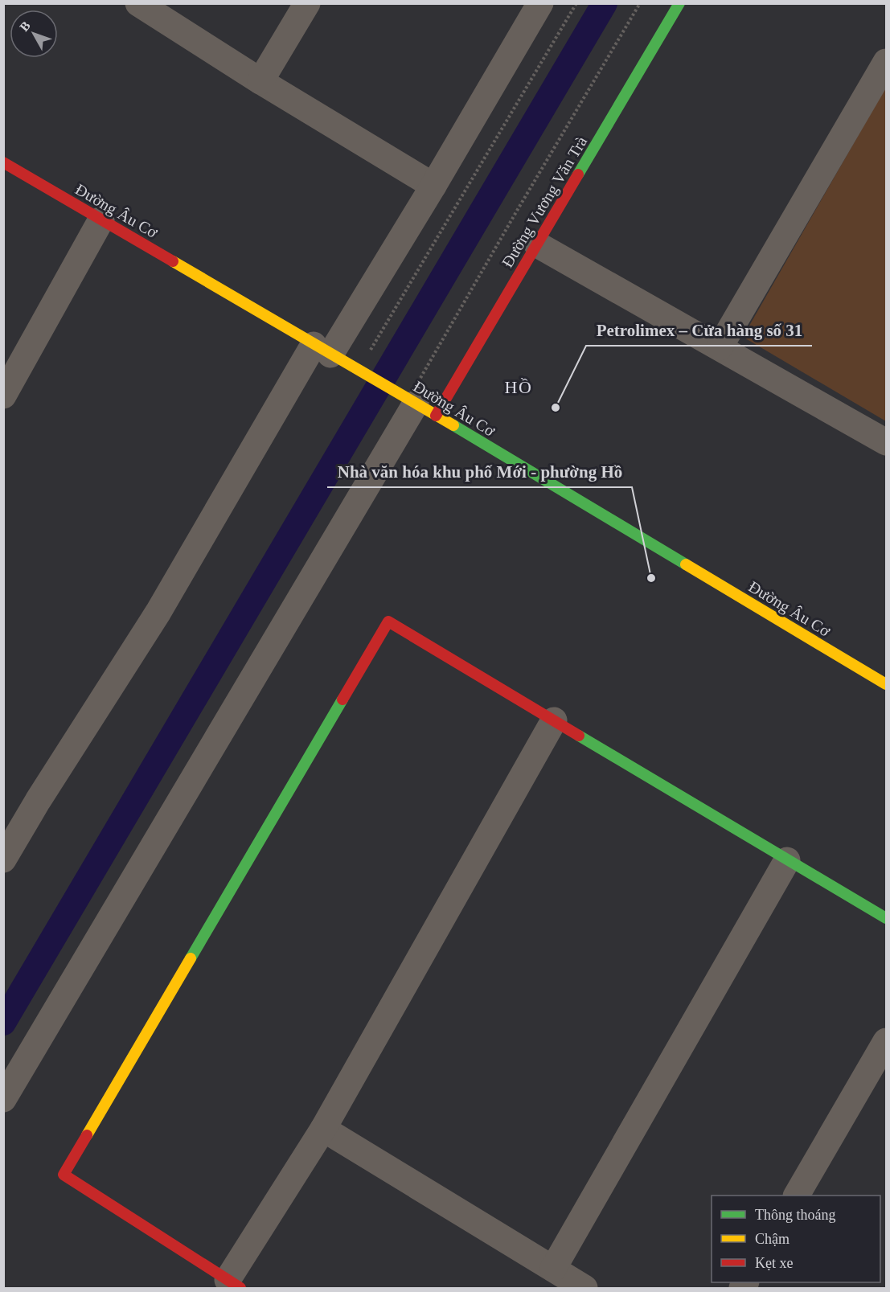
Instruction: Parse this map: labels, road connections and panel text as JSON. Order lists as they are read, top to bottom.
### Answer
{
  "streets": {
    "main road": ["Đường Vương Văn Trà", "Đường Âu Cơ"]
  },
  "crossings": [
    ["Đường Vương Văn Trà", "Đường Âu Cơ"]
  ],
  "districts": ["HỒ"],
  "places": ["Petrolimex – Cửa hàng số 31", "Nhà văn hóa khu phố Mới - phường Hồ"],
  "legend": ["Thông thoáng", "Chậm", "Kẹt xe"],
  "north": "top left"
}
